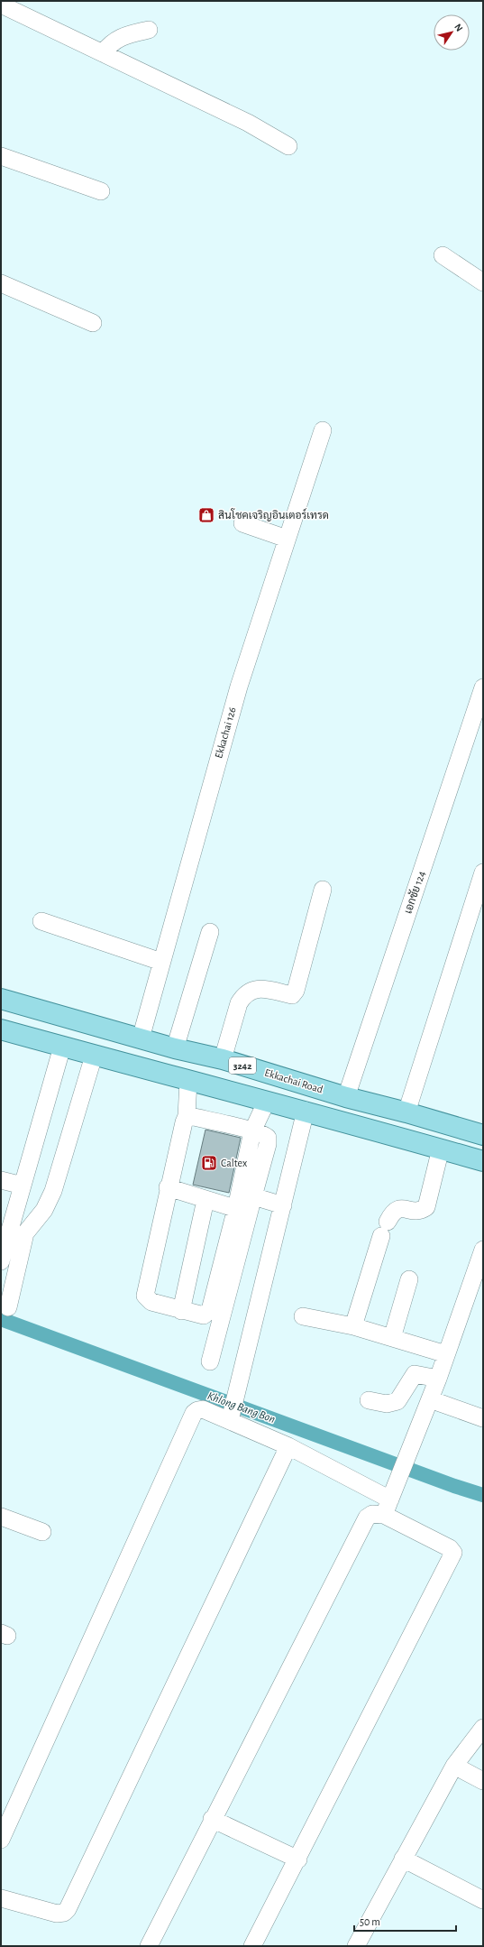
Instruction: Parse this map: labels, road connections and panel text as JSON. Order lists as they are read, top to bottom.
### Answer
{
  "streets": {
    "main road": ["3242", "Ekkachai Road"],
    "street": ["Ekkachai 126", "เอกชัย 124"]
  },
  "crossings": [
    ["Ekkachai 126", "Ekkachai Road"],
    ["เอกชัย 124", "Ekkachai Road"]
  ],
  "water": ["Khlong Bang Bon"],
  "places": {
    "shop": ["สินโชคเจริญอินเตอร์เทรด"],
    "fuel station": ["Caltex"]
  },
  "scale_bar": "50 m",
  "north": "top right"
}
